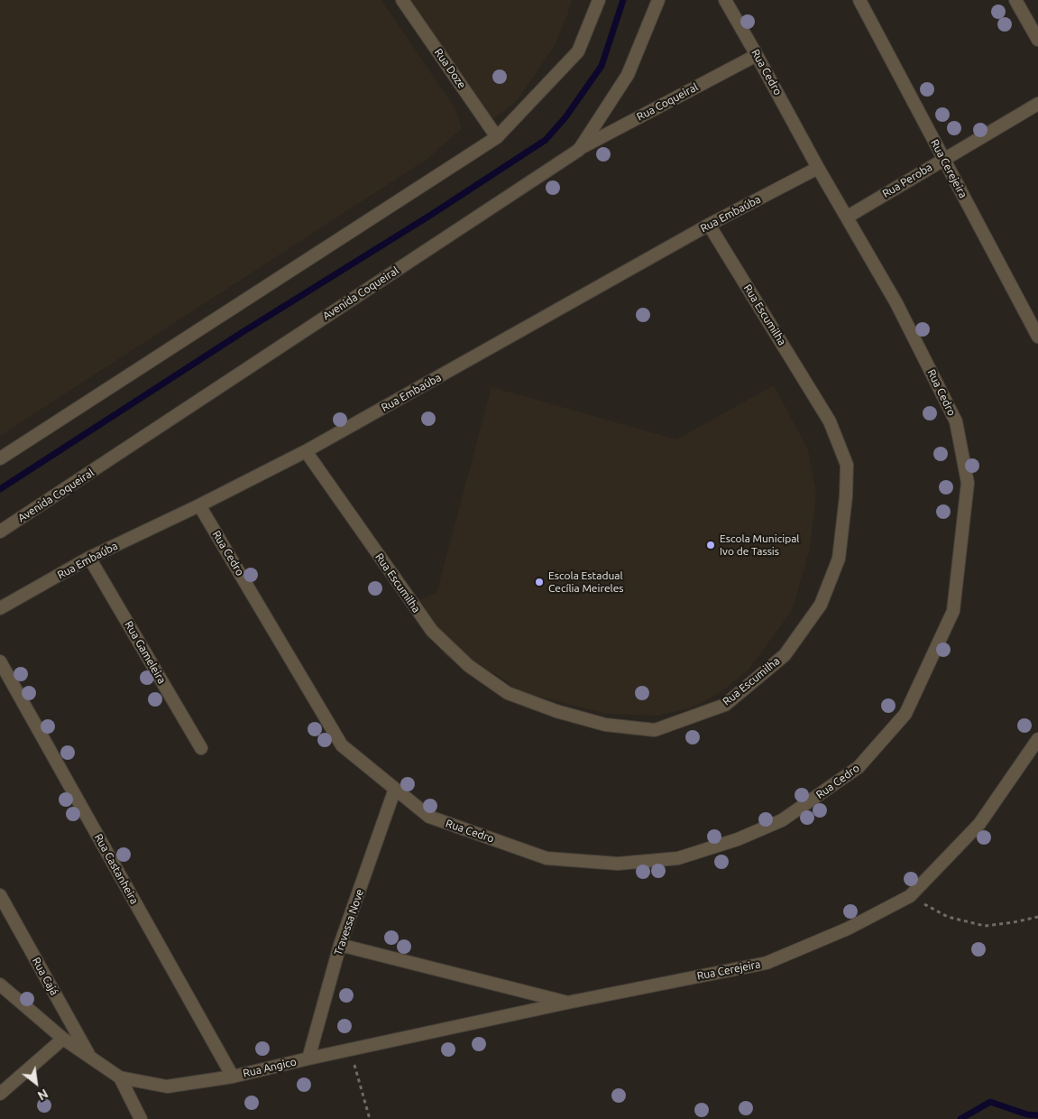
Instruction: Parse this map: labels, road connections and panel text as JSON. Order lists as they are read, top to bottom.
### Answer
{
  "streets": {
    "street": [
      "Rua Doze",
      "Rua Cedro",
      "Rua Coqueiral",
      "Rua Cerejeira",
      "Rua Peroba",
      "Rua Embaúba",
      "Avenida Coqueiral",
      "Rua Escumilha",
      "Rua Gameleira",
      "Rua Castanheira",
      "Travessa Nove",
      "Rua Cajá",
      "Rua Angico"
    ]
  },
  "crossings": [
    ["Rua Cedro", "Rua Coqueiral"],
    ["Rua Cedro", "Rua Peroba"],
    ["Rua Cedro", "Rua Embaúba"],
    ["Rua Cedro", "Travessa Nove"],
    ["Rua Coqueiral", "Avenida Coqueiral"],
    ["Rua Cerejeira", "Rua Peroba"],
    ["Rua Cerejeira", "Travessa Nove"],
    ["Rua Cerejeira", "Rua Angico"],
    ["Rua Embaúba", "Rua Escumilha"],
    ["Rua Embaúba", "Rua Gameleira"],
    ["Rua Castanheira", "Rua Angico"],
    ["Travessa Nove", "Rua Angico"],
    ["Rua Cajá", "Rua Angico"]
  ],
  "places": ["Escola Municipal Ivo de Tassis", "Escola Estadual Cecília Meireles"],
  "north": "bottom right"
}
